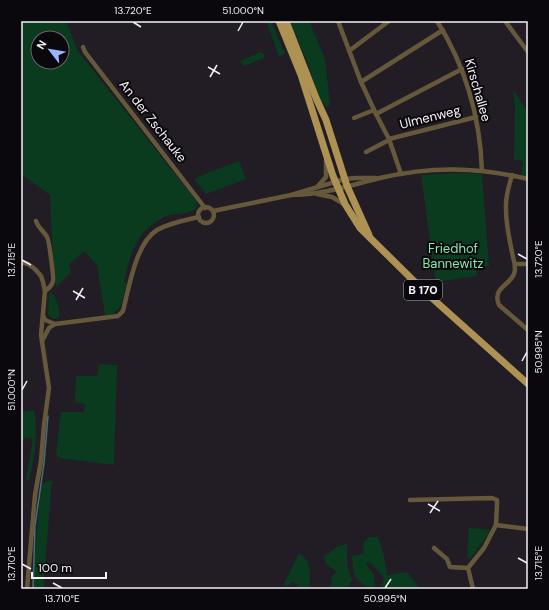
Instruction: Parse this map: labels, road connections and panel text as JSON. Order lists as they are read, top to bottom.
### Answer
{
  "streets": {
    "main road": ["B 170"],
    "street": ["Kirschallee", "Ulmenweg", "An der Zschauke"]
  },
  "crossings": [
    ["Kirschallee", "Ulmenweg"]
  ],
  "parks": ["Friedhof Bannewitz"],
  "scale_bar": "100 m",
  "north": "top left",
  "coordinates": [
    "13.720°E",
    "51.000°N",
    "13.715°E",
    "50.995°N",
    "13.710°E"
  ]
}
